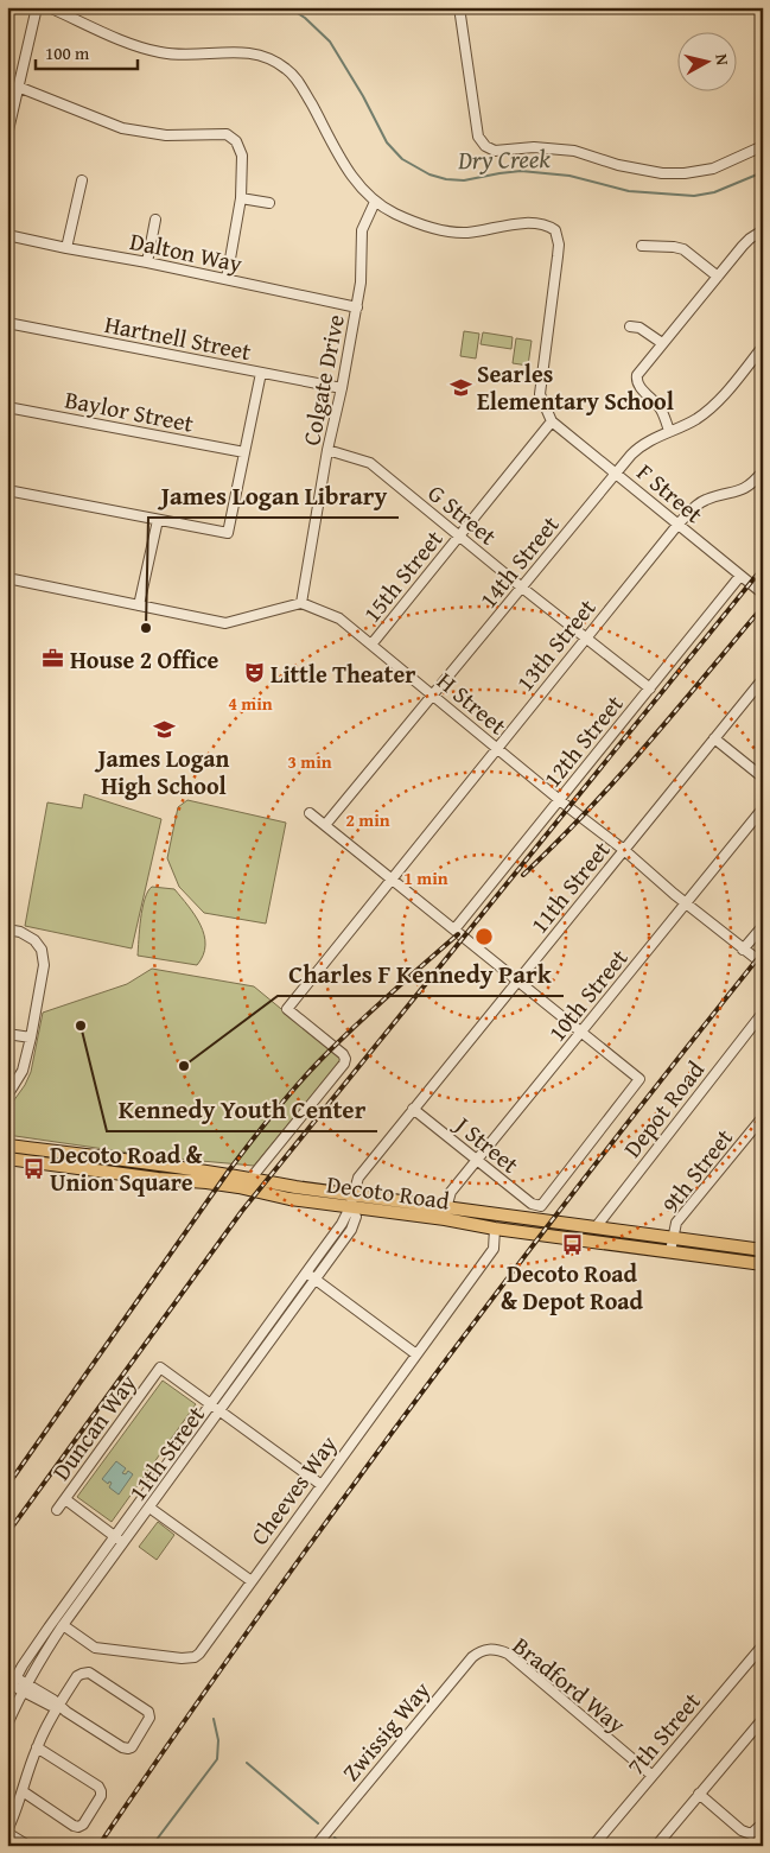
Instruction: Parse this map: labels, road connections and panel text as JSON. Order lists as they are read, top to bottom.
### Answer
{
  "streets": {
    "main road": ["Decoto Road"],
    "street": [
      "Dalton Way",
      "Hartnell Street",
      "Colgate Drive",
      "Baylor Street",
      "F Street",
      "G Street",
      "14th Street",
      "15th Street",
      "13th Street",
      "H Street",
      "12th Street",
      "11th Street",
      "10th Street",
      "Depot Road",
      "J Street",
      "9th Street",
      "Duncan Way",
      "Cheeves Way",
      "Bradford Way",
      "Zwissig Way",
      "7th Street"
    ]
  },
  "crossings": [
    ["Dalton Way", "Colgate Drive"],
    ["Hartnell Street", "Colgate Drive"],
    ["Colgate Drive", "G Street"],
    ["Colgate Drive", "H Street"],
    ["F Street", "14th Street"],
    ["F Street", "15th Street"],
    ["F Street", "13th Street"],
    ["F Street", "12th Street"],
    ["G Street", "14th Street"],
    ["G Street", "15th Street"],
    ["G Street", "13th Street"],
    ["G Street", "12th Street"],
    ["14th Street", "H Street"],
    ["15th Street", "H Street"],
    ["13th Street", "H Street"],
    ["13th Street", "Decoto Road"],
    ["H Street", "12th Street"],
    ["H Street", "11th Street"],
    ["H Street", "10th Street"],
    ["11th Street", "J Street"],
    ["11th Street", "Decoto Road"],
    ["11th Street", "Duncan Way"],
    ["11th Street", "Cheeves Way"],
    ["10th Street", "J Street"],
    ["10th Street", "Decoto Road"],
    ["Depot Road", "Decoto Road"],
    ["9th Street", "Decoto Road"],
    ["Decoto Road", "Cheeves Way"],
    ["Bradford Way", "Zwissig Way"],
    ["Bradford Way", "7th Street"]
  ],
  "water": ["Dry Creek"],
  "places": {
    "school or university": ["Searles Elementary School", "James Logan High School"],
    "other": ["James Logan Library", "Kennedy Youth Center", "Charles F Kennedy Park"],
    "office": ["House 2 Office"],
    "theatre": ["Little Theater"],
    "bus stop": ["Decoto Road & Union Square", "Decoto Road & Depot Road"]
  },
  "scale_bar": "100 m",
  "north": "right",
  "rings": [
    "4 min",
    "3 min",
    "2 min",
    "1 min"
  ]
}
